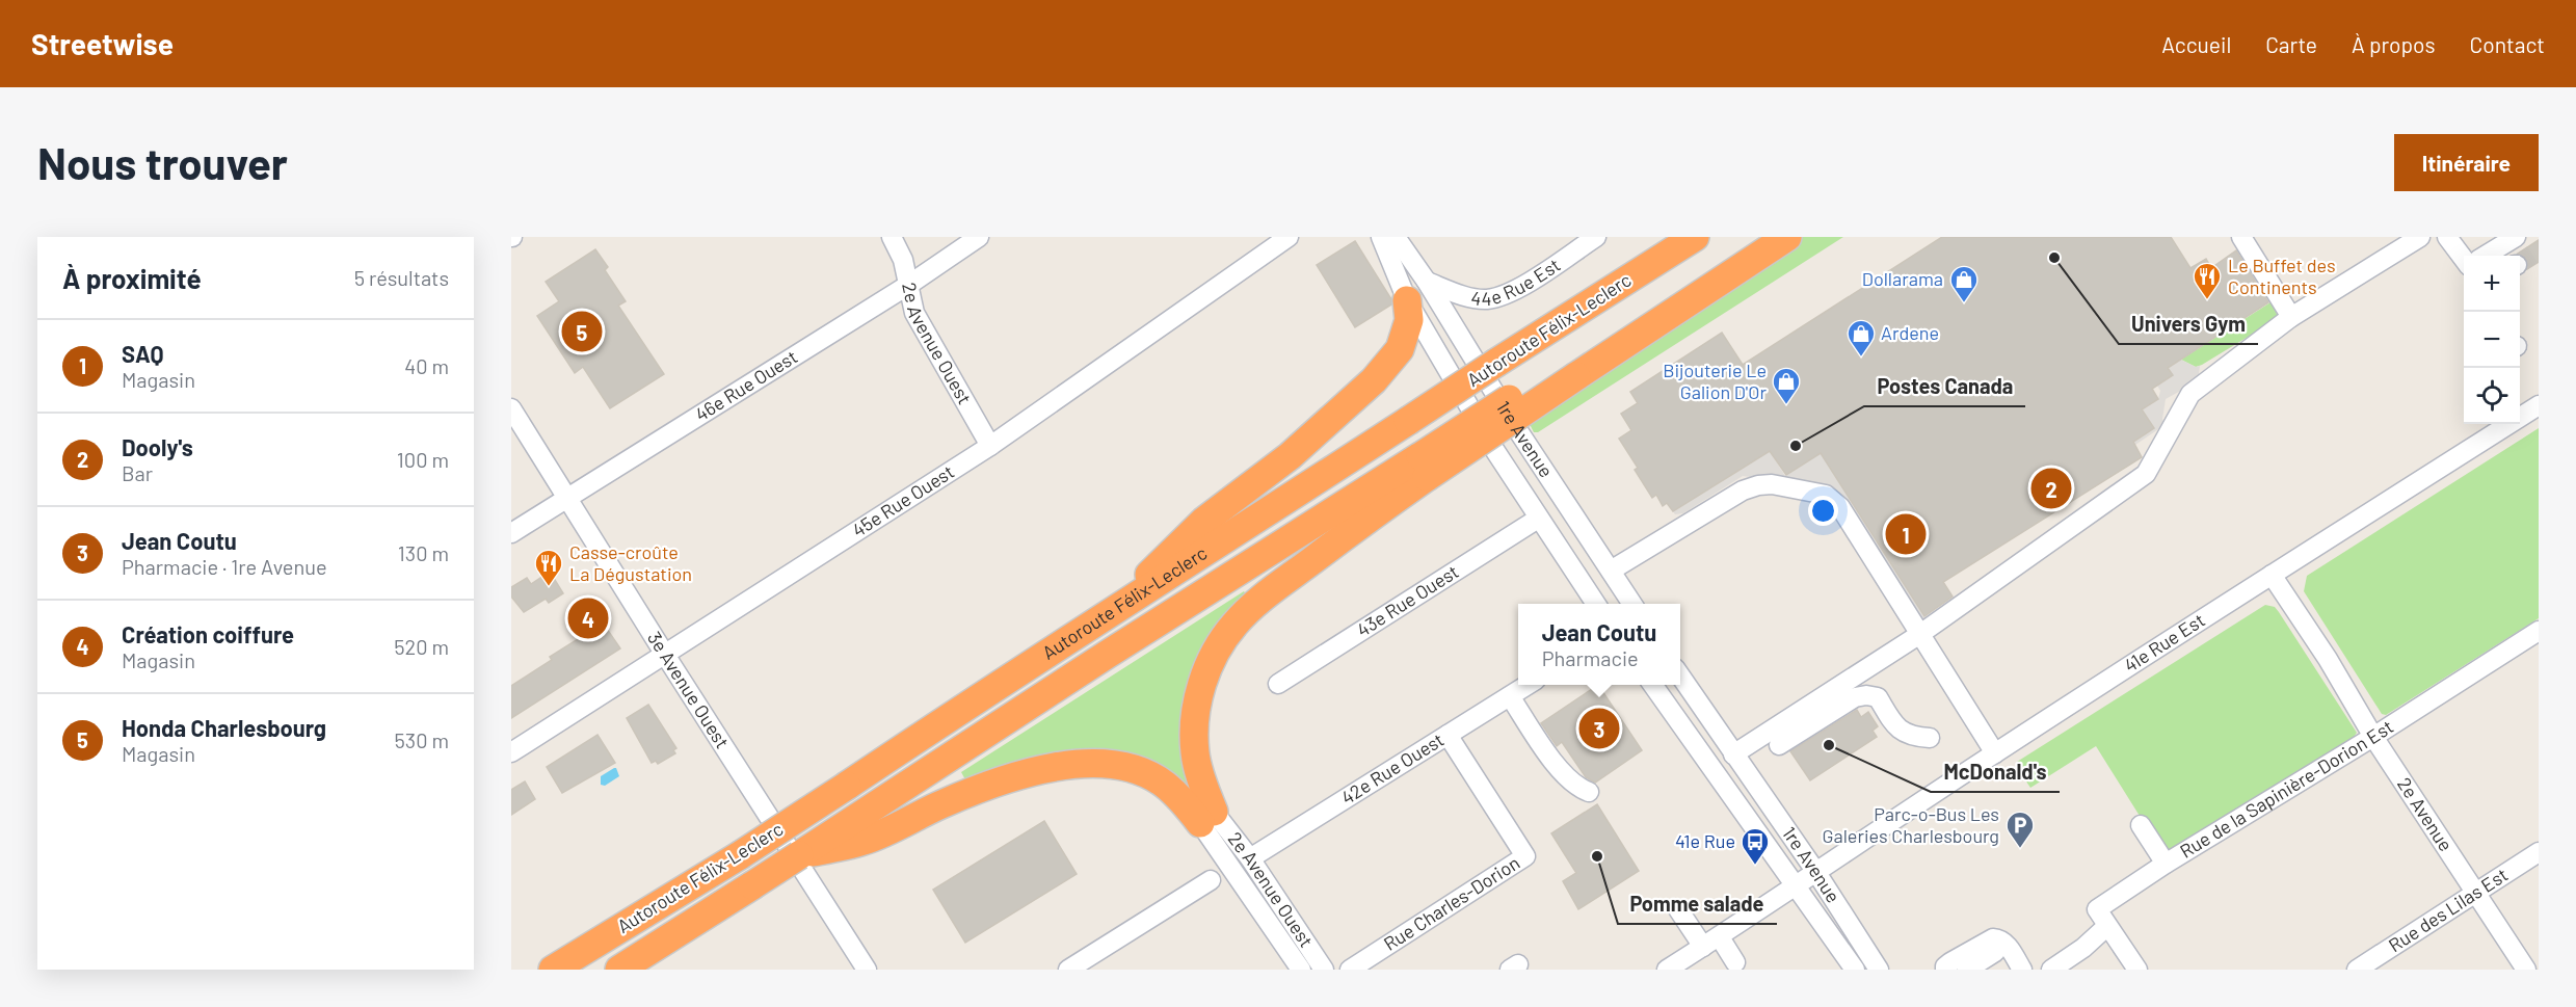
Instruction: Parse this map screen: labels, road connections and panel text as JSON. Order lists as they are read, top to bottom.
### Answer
{
  "streets": {
    "highway": ["Autoroute Félix-Leclerc"],
    "street": [
      "44e Rue Est",
      "2e Avenue Ouest",
      "46e Rue Ouest",
      "1re Avenue",
      "45e Rue Ouest",
      "43e Rue Ouest",
      "41e Rue Est",
      "3e Avenue Ouest",
      "42e Rue Ouest",
      "Rue de la Sapinière-Dorion Est",
      "2e Avenue",
      "Rue Charles-Dorion",
      "Rue des Lilas Est"
    ]
  },
  "crossings": [
    ["44e Rue Est", "1re Avenue"],
    ["2e Avenue Ouest", "46e Rue Ouest"],
    ["2e Avenue Ouest", "45e Rue Ouest"],
    ["2e Avenue Ouest", "42e Rue Ouest"],
    ["46e Rue Ouest", "3e Avenue Ouest"],
    ["1re Avenue", "43e Rue Ouest"],
    ["1re Avenue", "41e Rue Est"],
    ["45e Rue Ouest", "3e Avenue Ouest"],
    ["41e Rue Est", "2e Avenue"],
    ["42e Rue Ouest", "Rue Charles-Dorion"],
    ["Rue de la Sapinière-Dorion Est", "2e Avenue"],
    ["2e Avenue", "Rue des Lilas Est"]
  ],
  "places": {
    "other": [
      "Univers Gym",
      "Postes Canada",
      "McDonald's",
      "Pomme salade"
    ],
    "restaurant": ["Le Buffet des Continents", "Casse-croûte La Dégustation"],
    "shop": ["Dollarama", "Ardene", "Bijouterie Le Galion D'Or"],
    "parking": ["Parc-o-Bus Les Galeries Charlesbourg"],
    "bus stop": ["41e Rue"]
  },
  "page": {
    "header": "Streetwise",
    "nav": [
      "Accueil",
      "Carte",
      "À propos",
      "Contact"
    ],
    "buttons": "Itinéraire",
    "title": "Nous trouver",
    "heading": ["À proximité", "5 résultats"],
    "map_buttons": ["+", "−"],
    "pins": [
      "5",
      "2",
      "1",
      "4",
      "3"
    ],
    "list": [
      {
        "mark": "1",
        "name": "SAQ",
        "note": "Magasin",
        "value": "40 m"
      },
      {
        "mark": "2",
        "name": "Dooly's",
        "note": "Bar",
        "value": "100 m"
      },
      {
        "mark": "3",
        "name": "Jean Coutu",
        "note": "Pharmacie · 1re Avenue",
        "value": "130 m"
      },
      {
        "mark": "4",
        "name": "Création coiffure",
        "note": "Magasin",
        "value": "520 m"
      },
      {
        "mark": "5",
        "name": "Honda Charlesbourg",
        "note": "Magasin",
        "value": "530 m"
      }
    ],
    "popup": ["Jean Coutu", "Pharmacie"]
  }
}
